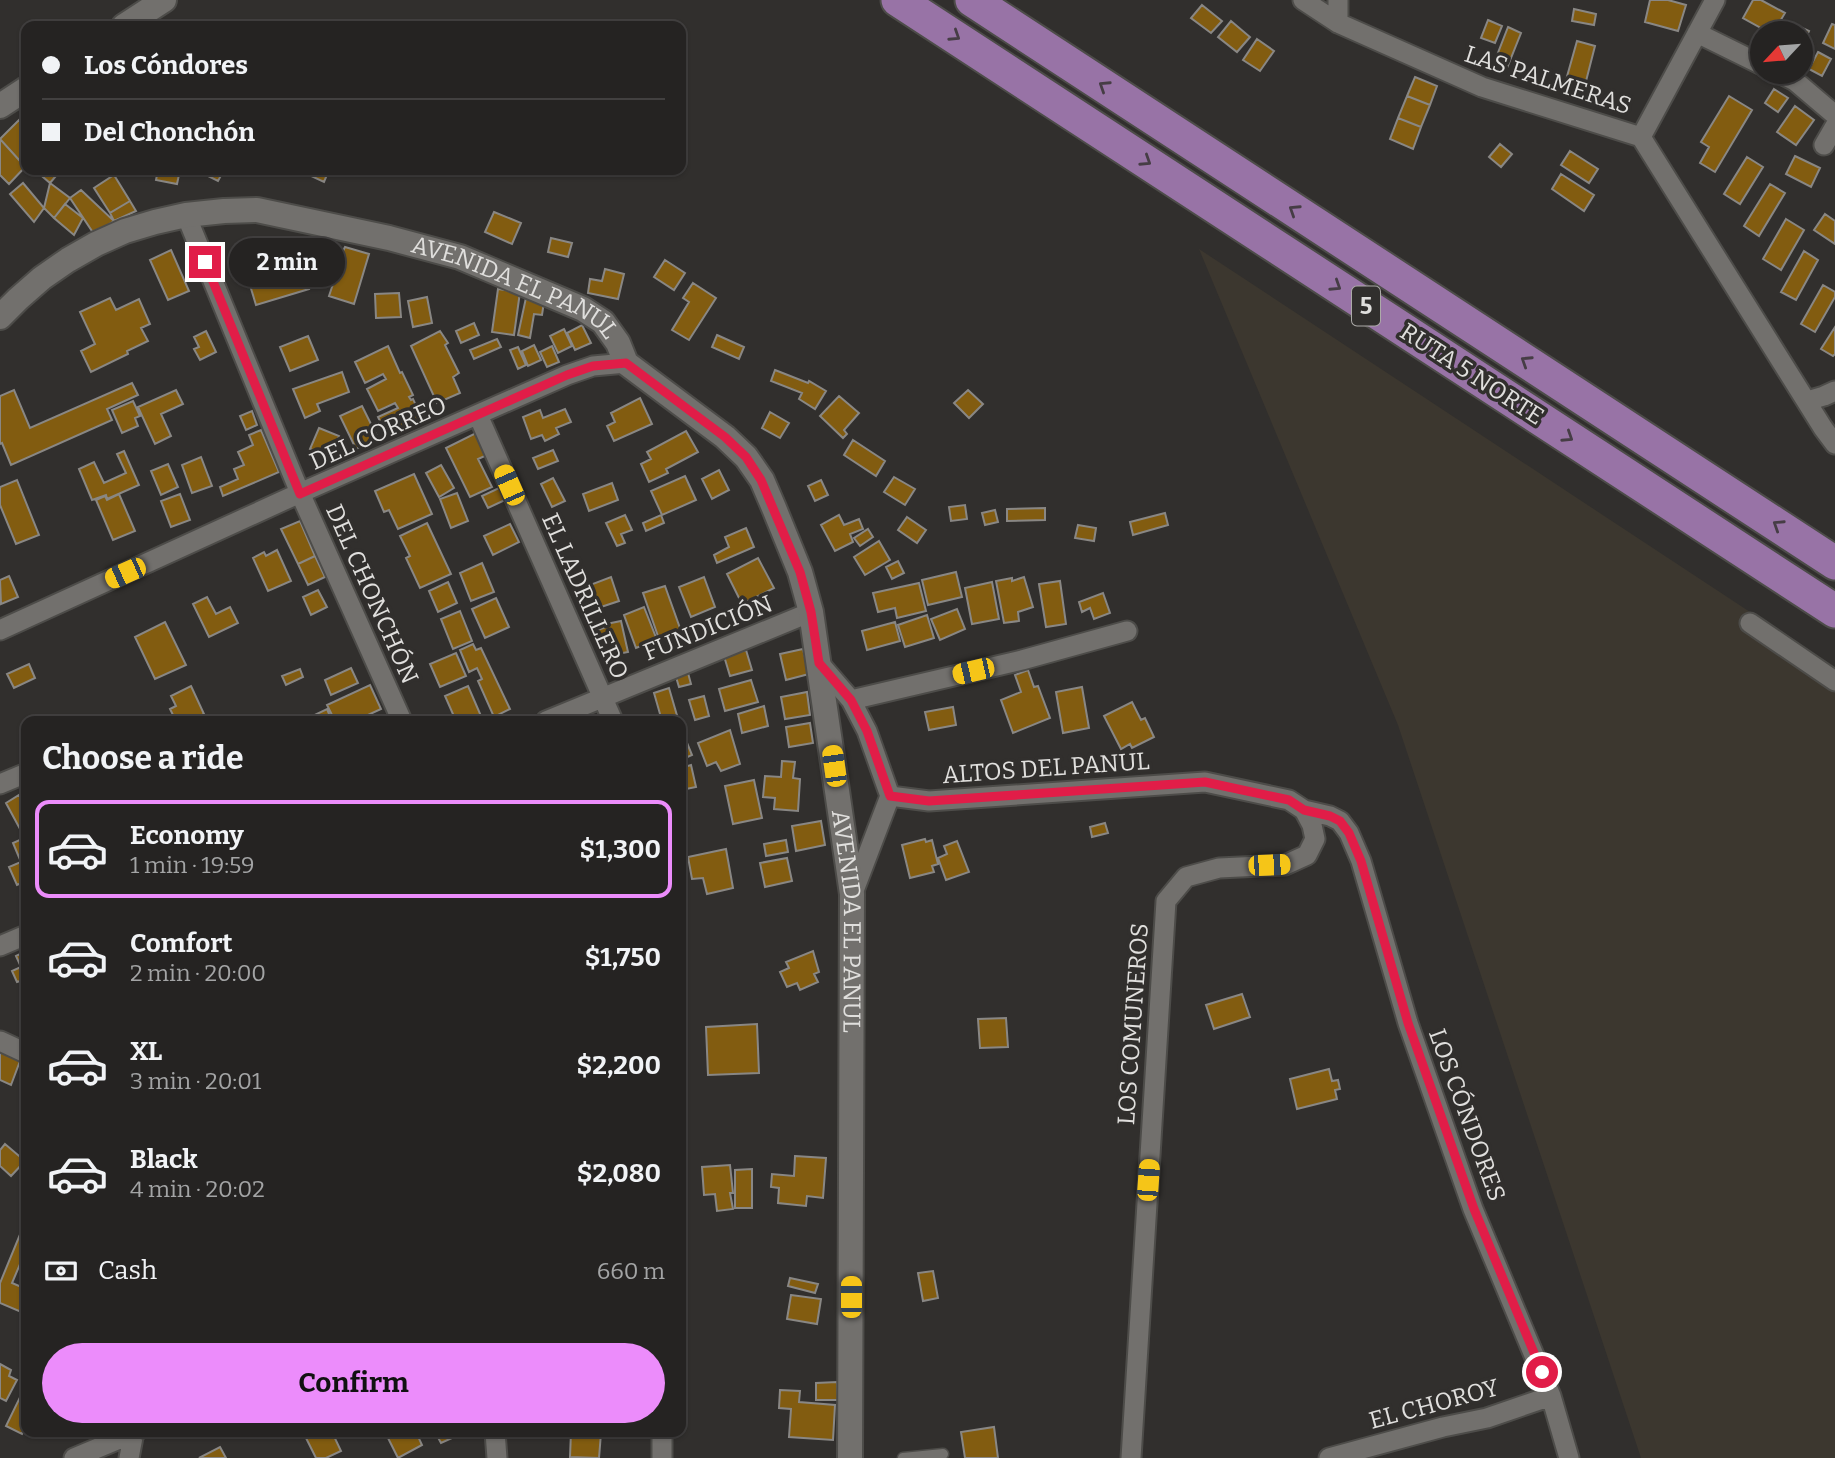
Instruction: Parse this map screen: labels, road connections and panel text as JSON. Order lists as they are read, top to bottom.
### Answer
{
  "streets": {
    "highway": ["5", "RUTA 5 NORTE"],
    "street": [
      "LAS PALMERAS",
      "AVENIDA EL PANUL",
      "DEL CORREO",
      "DEL CHONCHÓN",
      "EL LADRILLERO",
      "FUNDICIÓN",
      "ALTOS DEL PANUL",
      "LOS COMUNEROS",
      "LOS CÓNDORES",
      "EL CHOROY"
    ]
  },
  "crossings": [
    ["AVENIDA EL PANUL", "DEL CORREO"],
    ["AVENIDA EL PANUL", "DEL CHONCHÓN"],
    ["AVENIDA EL PANUL", "FUNDICIÓN"],
    ["DEL CORREO", "DEL CHONCHÓN"],
    ["DEL CORREO", "EL LADRILLERO"],
    ["EL LADRILLERO", "FUNDICIÓN"],
    ["ALTOS DEL PANUL", "LOS COMUNEROS"],
    ["ALTOS DEL PANUL", "LOS CÓNDORES"],
    ["LOS COMUNEROS", "LOS CÓNDORES"],
    ["LOS CÓNDORES", "EL CHOROY"]
  ],
  "north": "bottom left",
  "page": {
    "banner": ["Los Cóndores", "Del Chonchón"],
    "bubble": "2 min",
    "heading": "Choose a ride",
    "list": [
      {
        "name": "Economy",
        "note": "1 min · 19:59",
        "value": "$1,300"
      },
      {
        "name": "Comfort",
        "note": "2 min · 20:00",
        "value": "$1,750"
      },
      {
        "name": "XL",
        "note": "3 min · 20:01",
        "value": "$2,200"
      },
      {
        "name": "Black",
        "note": "4 min · 20:02",
        "value": "$2,080"
      }
    ],
    "pay": ["Cash", "660 m"],
    "buttons": "Confirm"
  }
}
